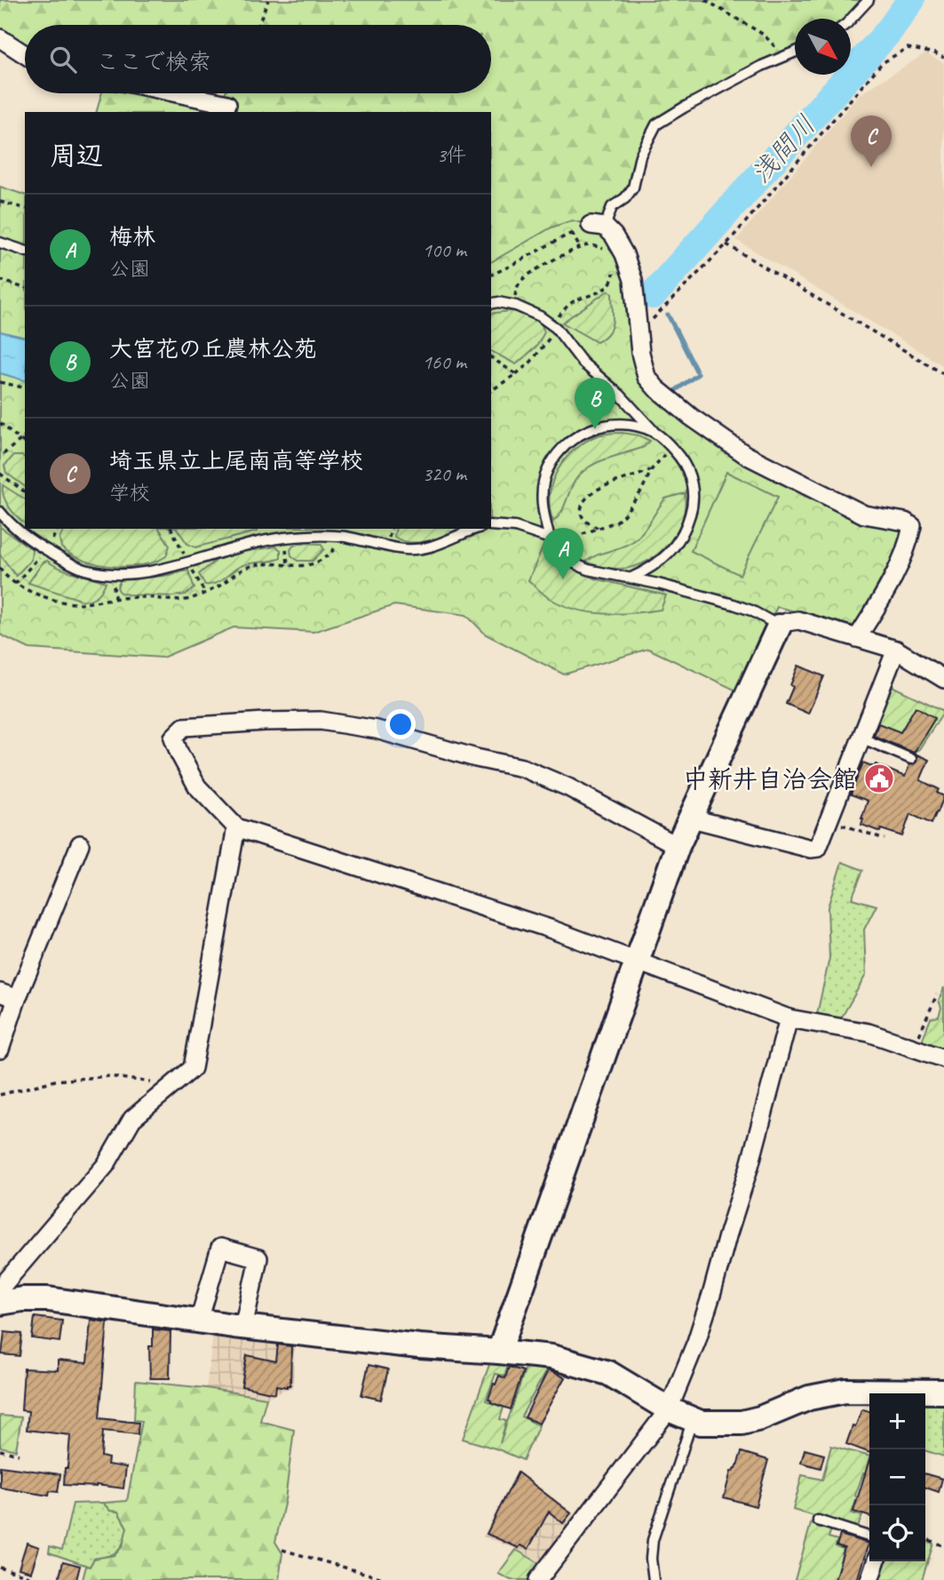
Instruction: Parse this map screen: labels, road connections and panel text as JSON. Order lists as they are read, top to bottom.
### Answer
{
  "water": ["浅間川"],
  "places": {
    "public building": ["中新井自治会館"]
  },
  "north": "bottom right",
  "page": {
    "search": "ここで検索",
    "heading": ["周辺", "3件"],
    "pins": ["C", "B", "A"],
    "list": [
      {
        "mark": "A",
        "name": "梅林",
        "note": "公園",
        "value": "100 m"
      },
      {
        "mark": "B",
        "name": "大宮花の丘農林公苑",
        "note": "公園",
        "value": "160 m"
      },
      {
        "mark": "C",
        "name": "埼玉県立上尾南高等学校",
        "note": "学校",
        "value": "320 m"
      }
    ],
    "map_buttons": ["+", "−"]
  }
}
